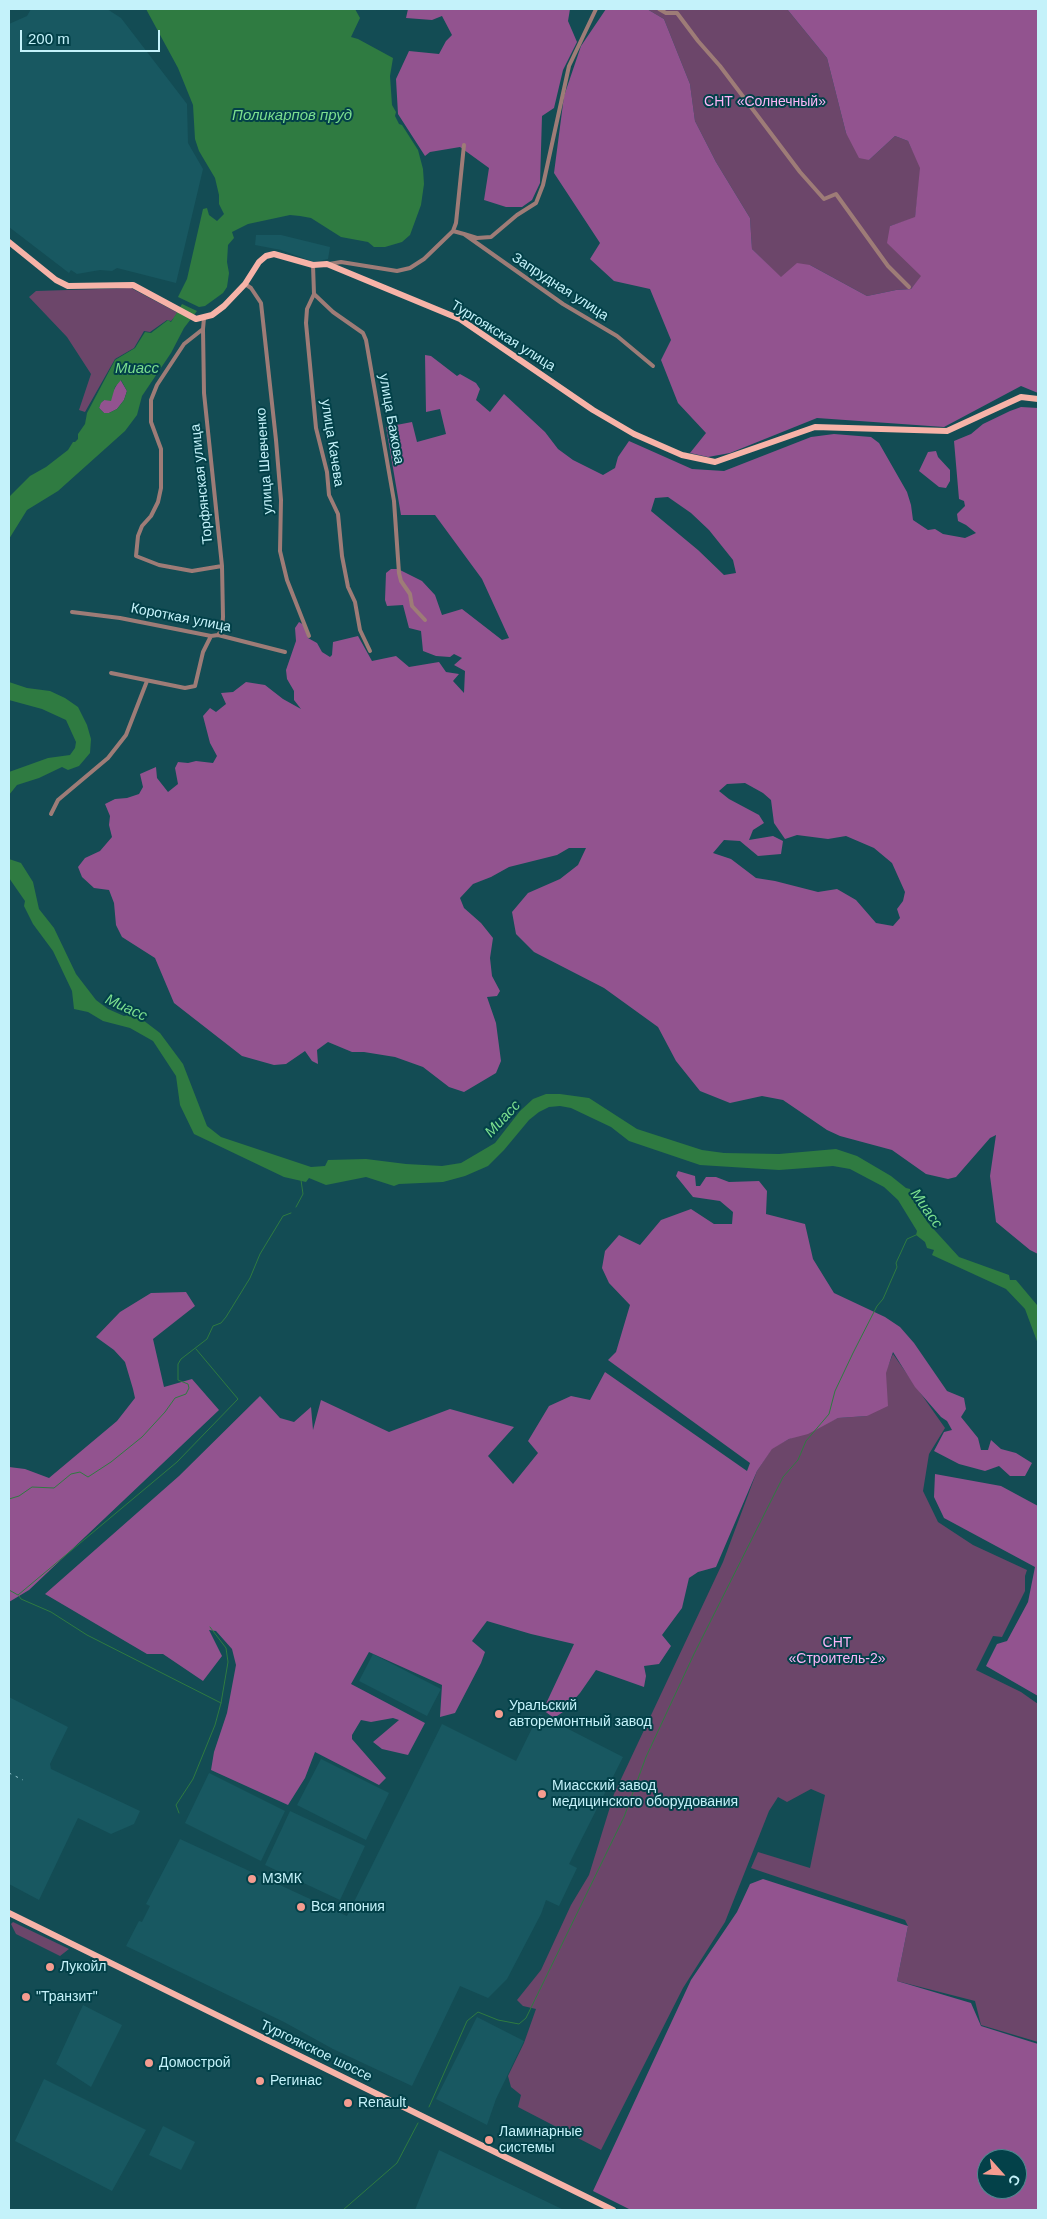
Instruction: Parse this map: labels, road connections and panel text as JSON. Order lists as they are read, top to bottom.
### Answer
{
  "streets": {
    "main road": ["Тургоякская улица", "Тургоякское шоссе"],
    "street": [
      "Запрудная улица",
      "улица Бажова",
      "улица Качева",
      "улица Шевченко",
      "Торфянская улица",
      "Короткая улица"
    ]
  },
  "crossings": [
    ["Тургоякская улица", "улица Качева"],
    ["Тургоякская улица", "улица Шевченко"],
    ["Тургоякская улица", "Торфянская улица"],
    ["улица Бажова", "улица Качева"],
    ["Торфянская улица", "Короткая улица"]
  ],
  "water": ["Поликарпов пруд", "Миасс"],
  "parks": ["СНТ «Солнечный»", "СНТ «Строитель-2»"],
  "places": [
    "Уральский авторемонтный завод",
    "Миасский завод медицинского оборудования",
    "МЗМК",
    "Вся япония",
    "Лукойл",
    "\"Транзит\"",
    "Домострой",
    "Регинас",
    "Renault",
    "Ламинарные системы"
  ],
  "scale_bar": "200 m",
  "north": "bottom right"
}
